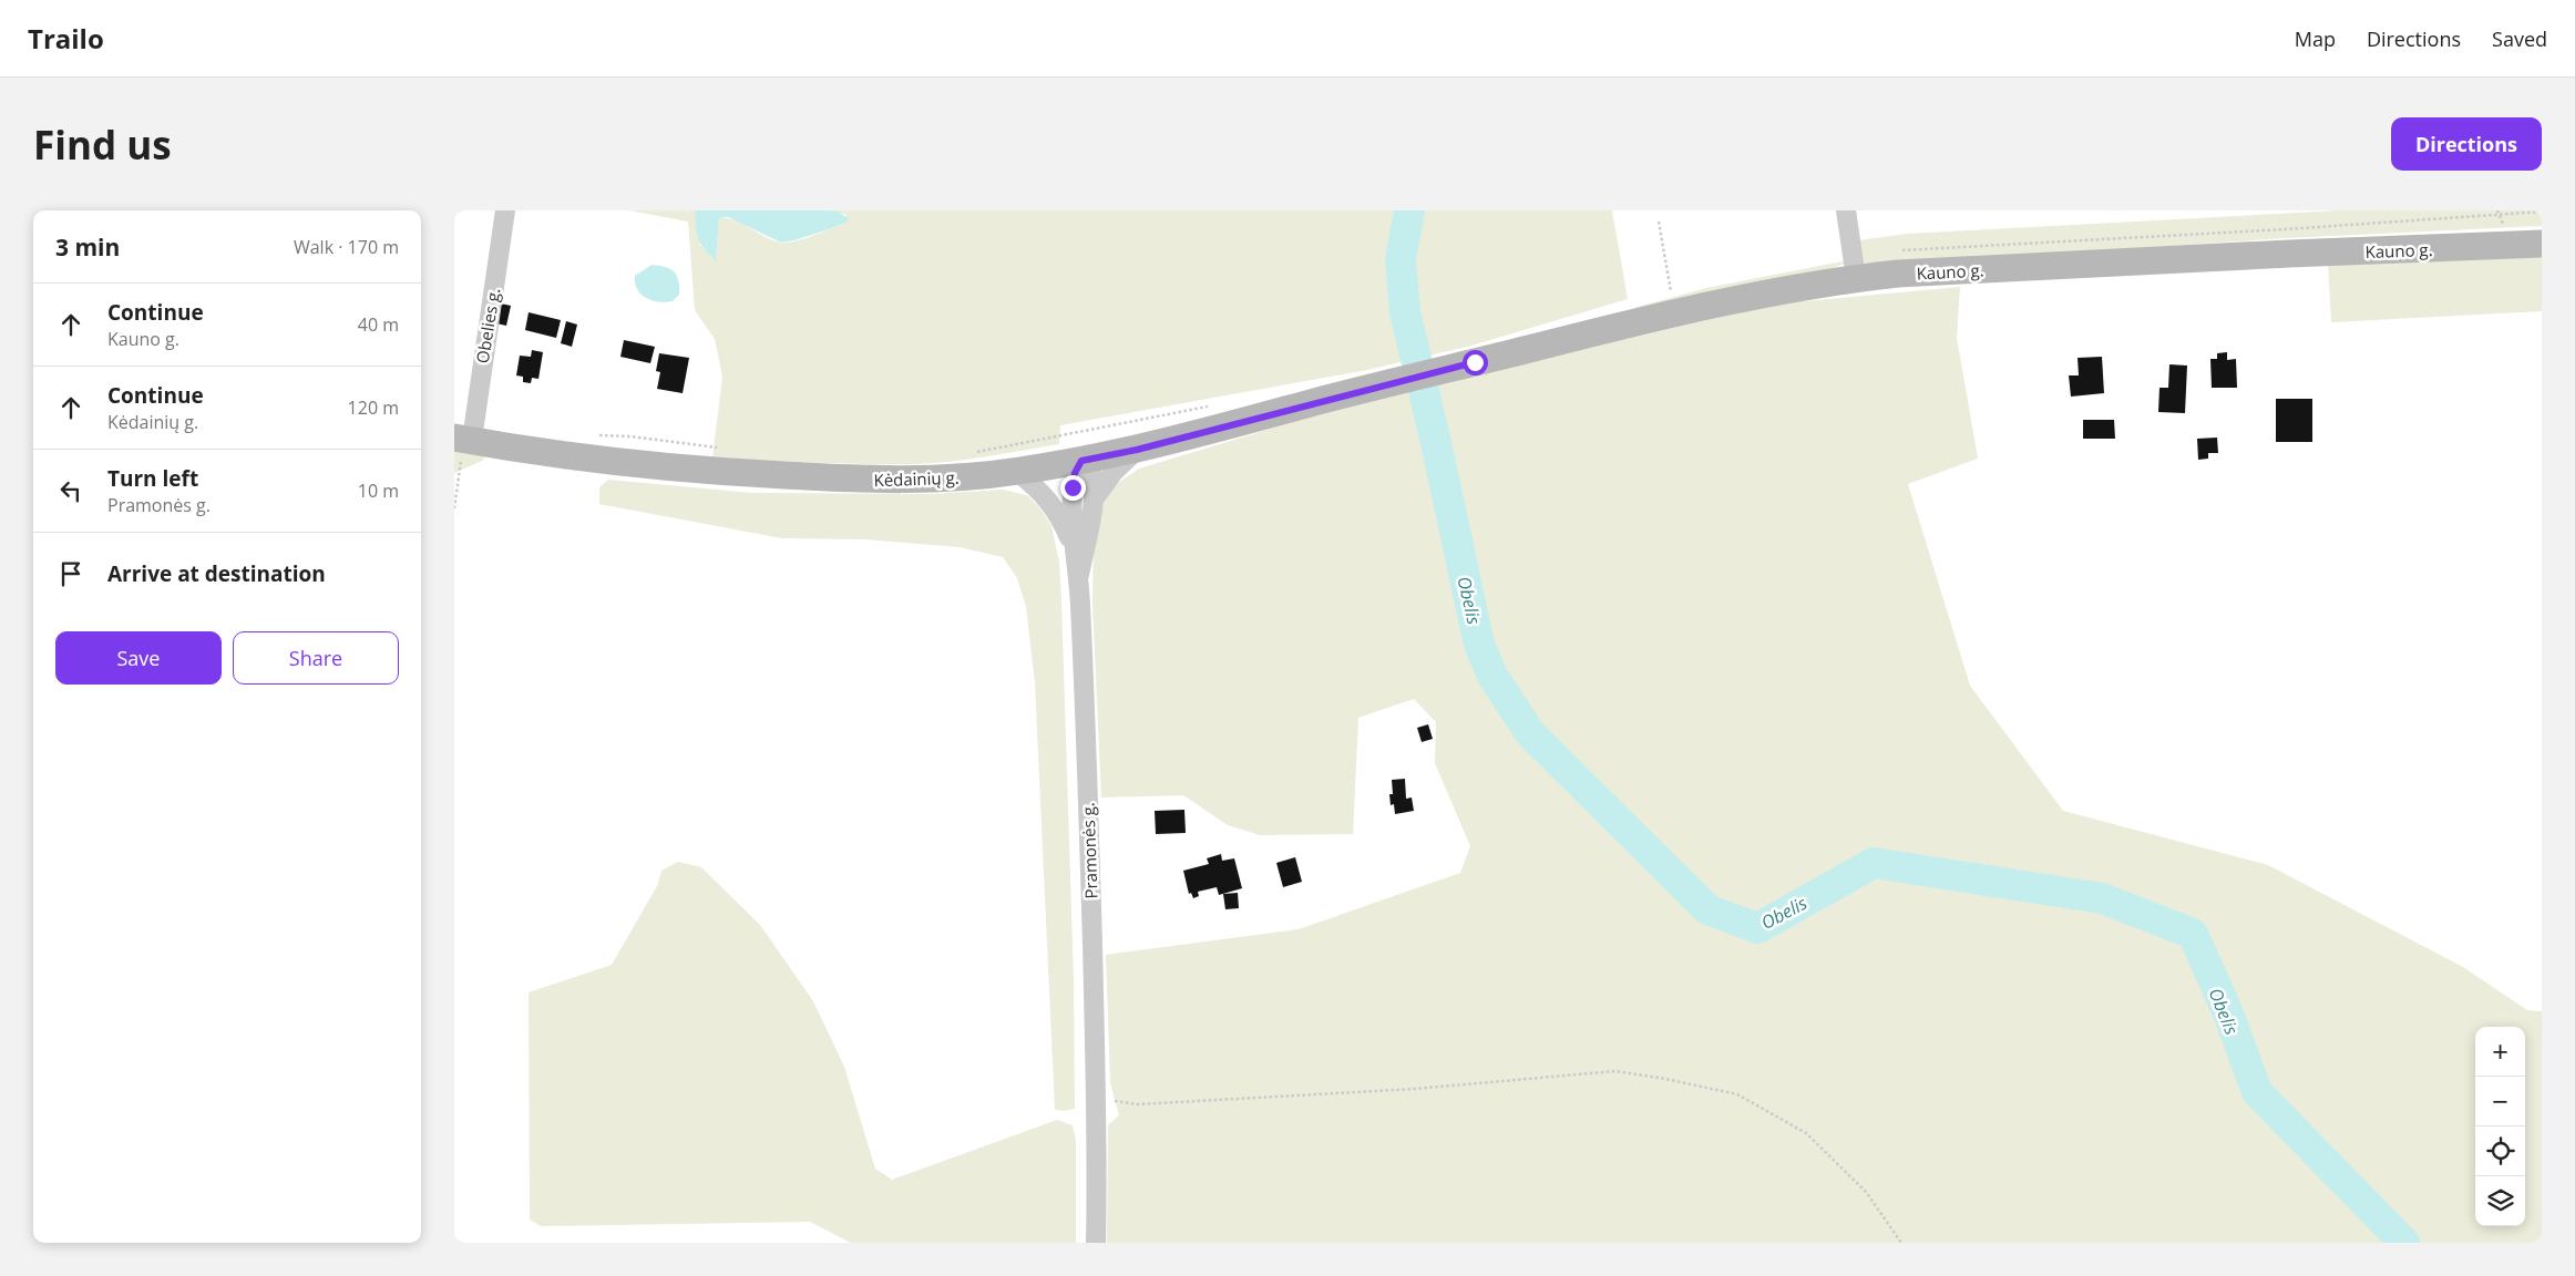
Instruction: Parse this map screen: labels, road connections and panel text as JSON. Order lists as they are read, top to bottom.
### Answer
{
  "streets": {
    "main road": ["Kauno g.", "Kėdainių g."],
    "street": ["Obelies g.", "Pramonės g."]
  },
  "crossings": [
    ["Kauno g.", "Kėdainių g."],
    ["Obelies g.", "Kėdainių g."],
    ["Kėdainių g.", "Pramonės g."]
  ],
  "water": ["Obelis"],
  "page": {
    "header": "Trailo",
    "nav": ["Map", "Directions", "Saved"],
    "buttons": [
      "Directions",
      ["Save", "Share"]
    ],
    "title": "Find us",
    "heading": ["3 min", "Walk · 170 m"],
    "list": [
      ["Continue", "Kauno g.", "40 m"],
      ["Continue", "Kėdainių g.", "120 m"],
      ["Turn left", "Pramonės g.", "10 m"],
      "Arrive at destination"
    ],
    "map_buttons": ["+", "−"]
  }
}
